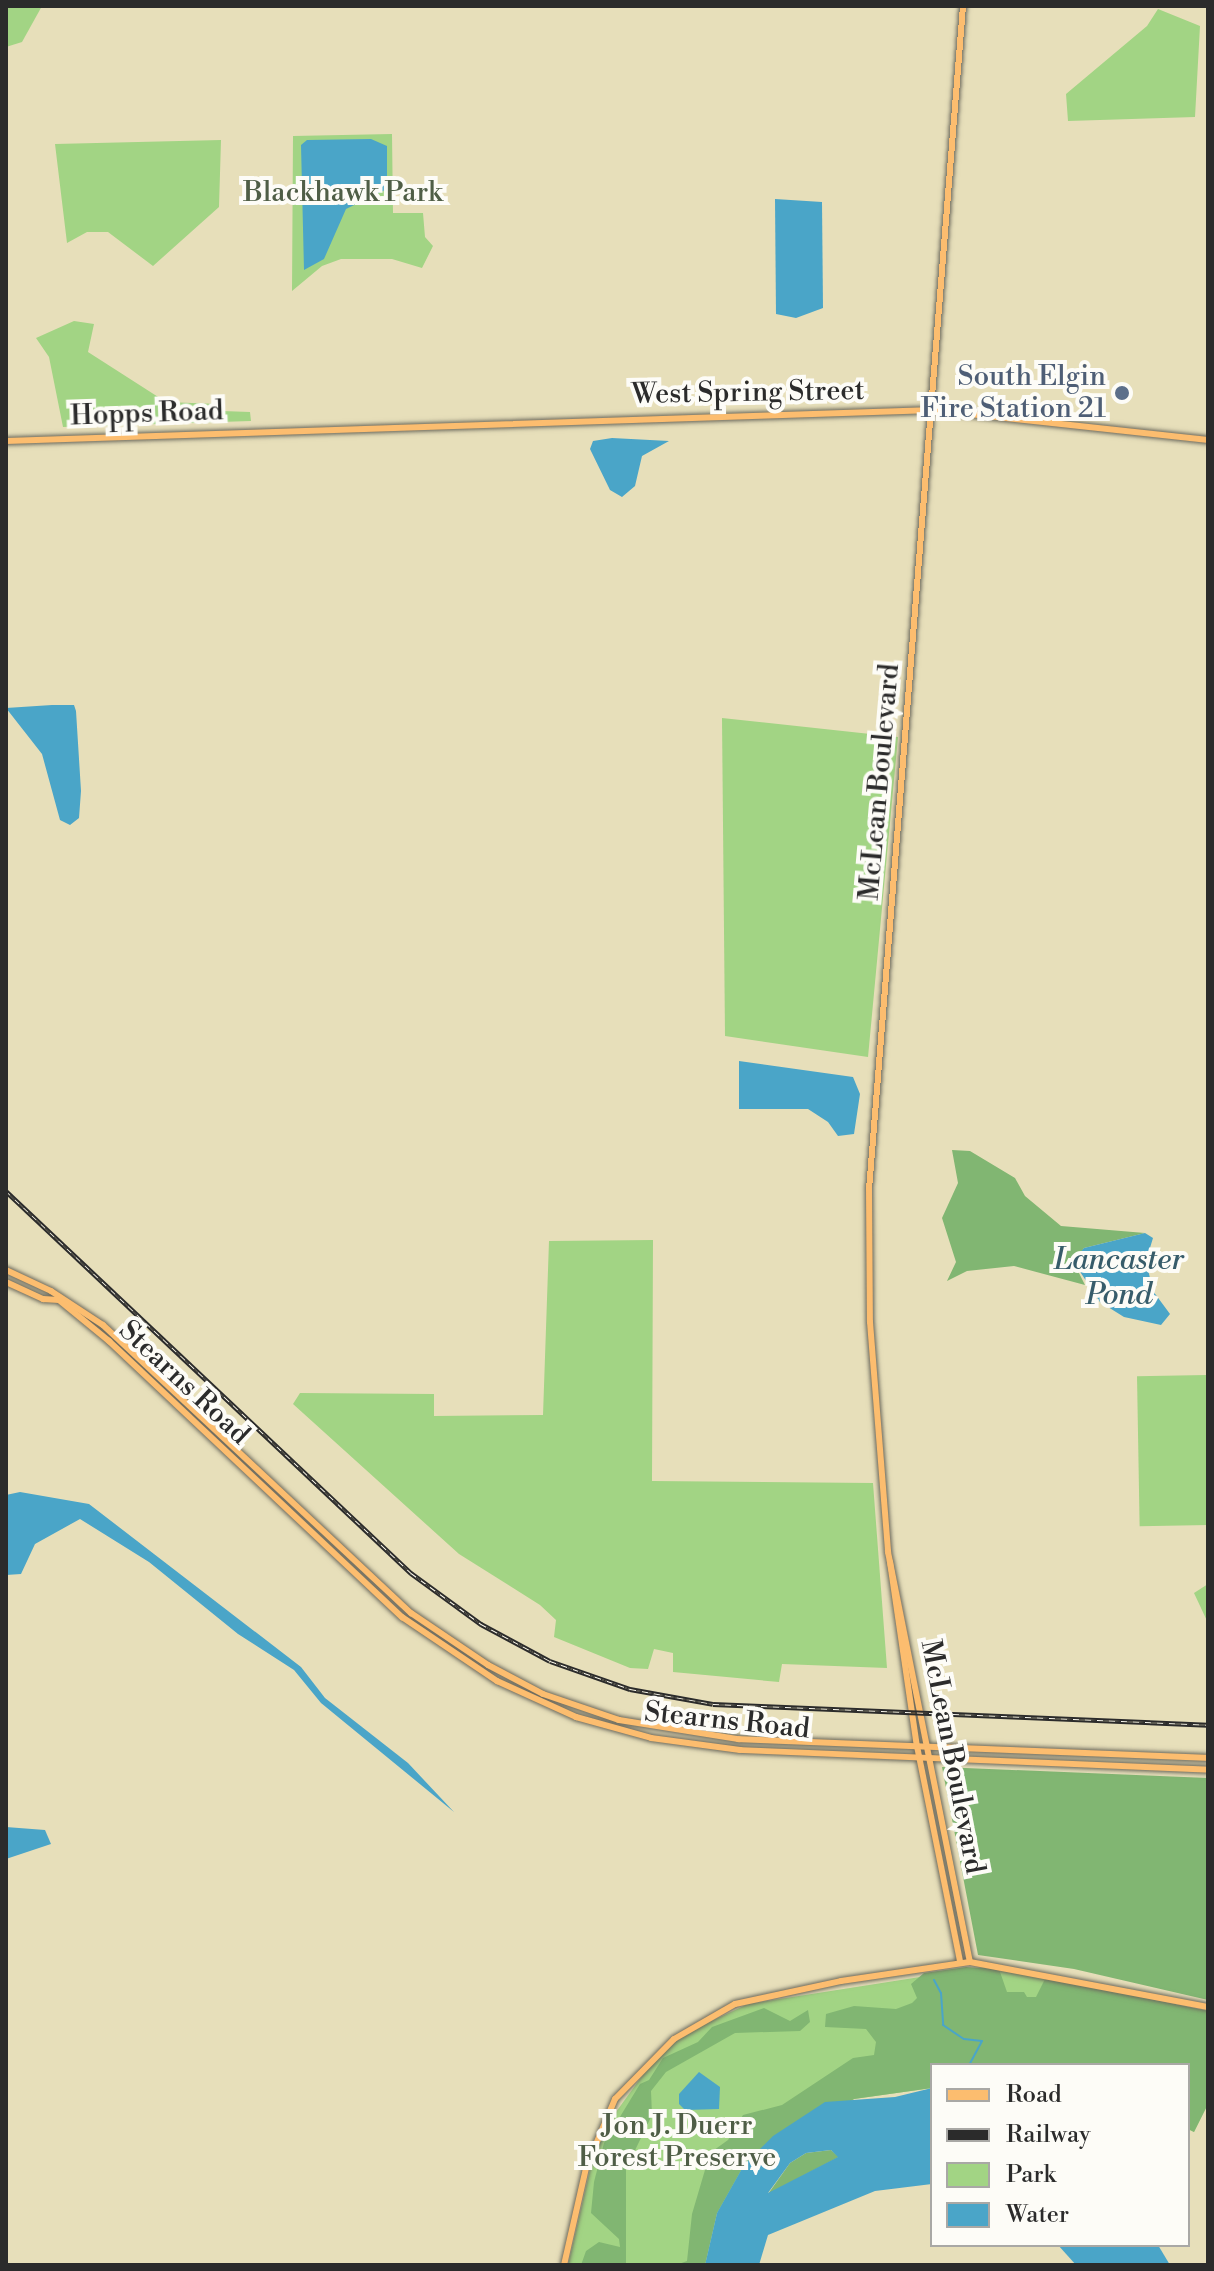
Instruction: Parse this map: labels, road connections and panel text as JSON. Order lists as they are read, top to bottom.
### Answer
{
  "streets": {
    "main road": [
      "West Spring Street",
      "Hopps Road",
      "McLean Boulevard",
      "Stearns Road"
    ]
  },
  "crossings": [
    ["West Spring Street", "Hopps Road"],
    ["West Spring Street", "McLean Boulevard"],
    ["McLean Boulevard", "Stearns Road"]
  ],
  "water": ["Lancaster Pond"],
  "parks": ["Blackhawk Park", "Jon J. Duerr Forest Preserve"],
  "places": ["South Elgin Fire Station 21"],
  "legend": [
    "Road",
    "Railway",
    "Park",
    "Water"
  ]
}
